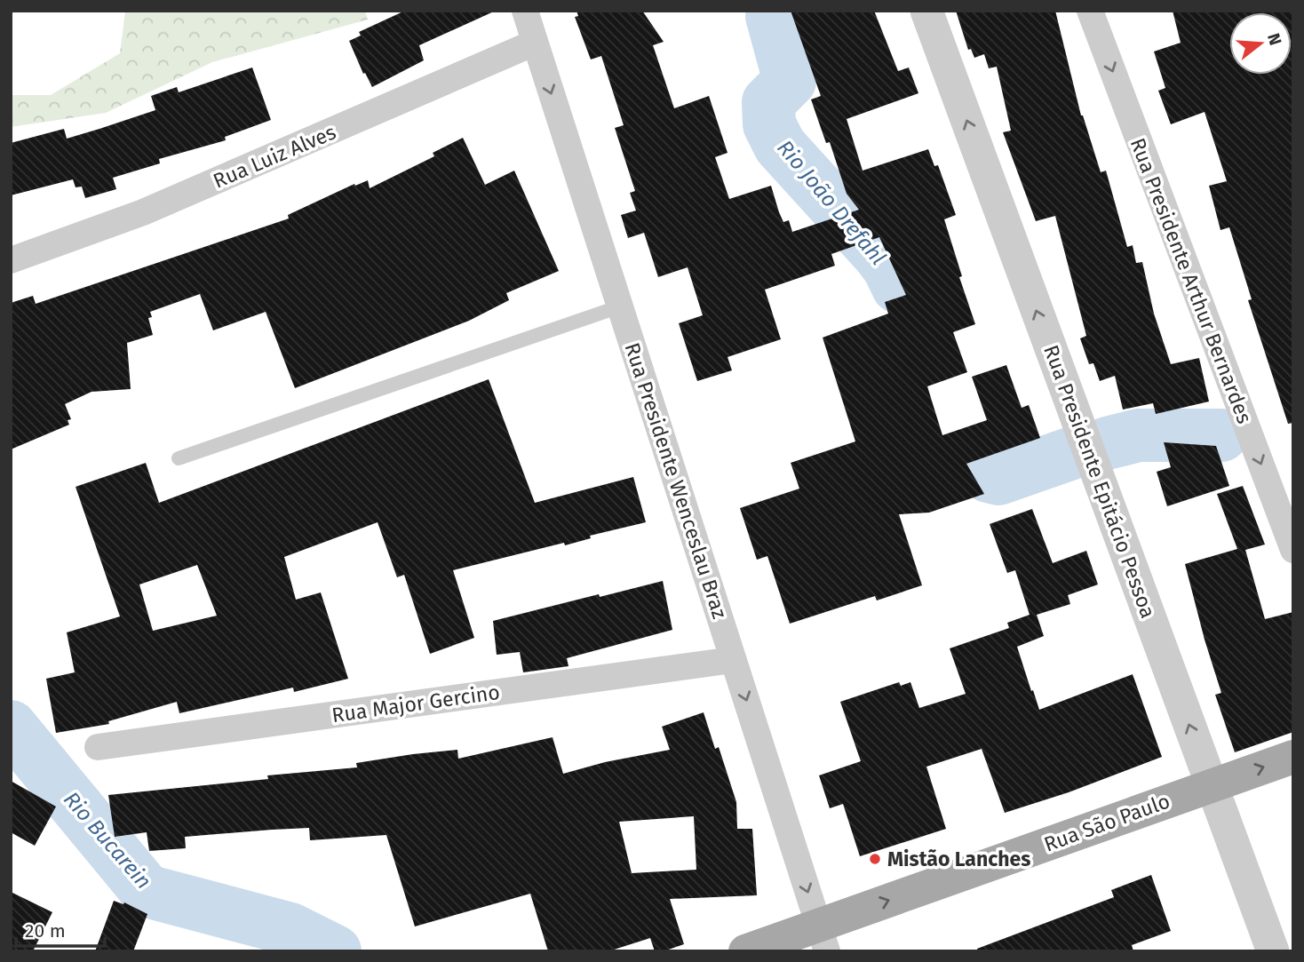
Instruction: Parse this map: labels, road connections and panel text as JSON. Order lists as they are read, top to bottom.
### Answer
{
  "streets": {
    "main road": ["Rua São Paulo"],
    "street": [
      "Rua Luiz Alves",
      "Rua Presidente Arthur Bernardes",
      "Rua Presidente Wenceslau Braz",
      "Rua Presidente Epitácio Pessoa",
      "Rua Major Gercino"
    ]
  },
  "crossings": [
    ["Rua Luiz Alves", "Rua Presidente Wenceslau Braz"],
    ["Rua Presidente Wenceslau Braz", "Rua Major Gercino"],
    ["Rua Presidente Wenceslau Braz", "Rua São Paulo"],
    ["Rua Presidente Epitácio Pessoa", "Rua São Paulo"]
  ],
  "one_way": [
    "Rua Presidente Arthur Bernardes",
    "Rua Presidente Wenceslau Braz",
    "Rua Presidente Epitácio Pessoa",
    "Rua São Paulo"
  ],
  "water": ["Rio João Drefahl", "Rio Bucarein"],
  "places": ["Mistão Lanches"],
  "scale_bar": "20 m",
  "north": "right"
}
